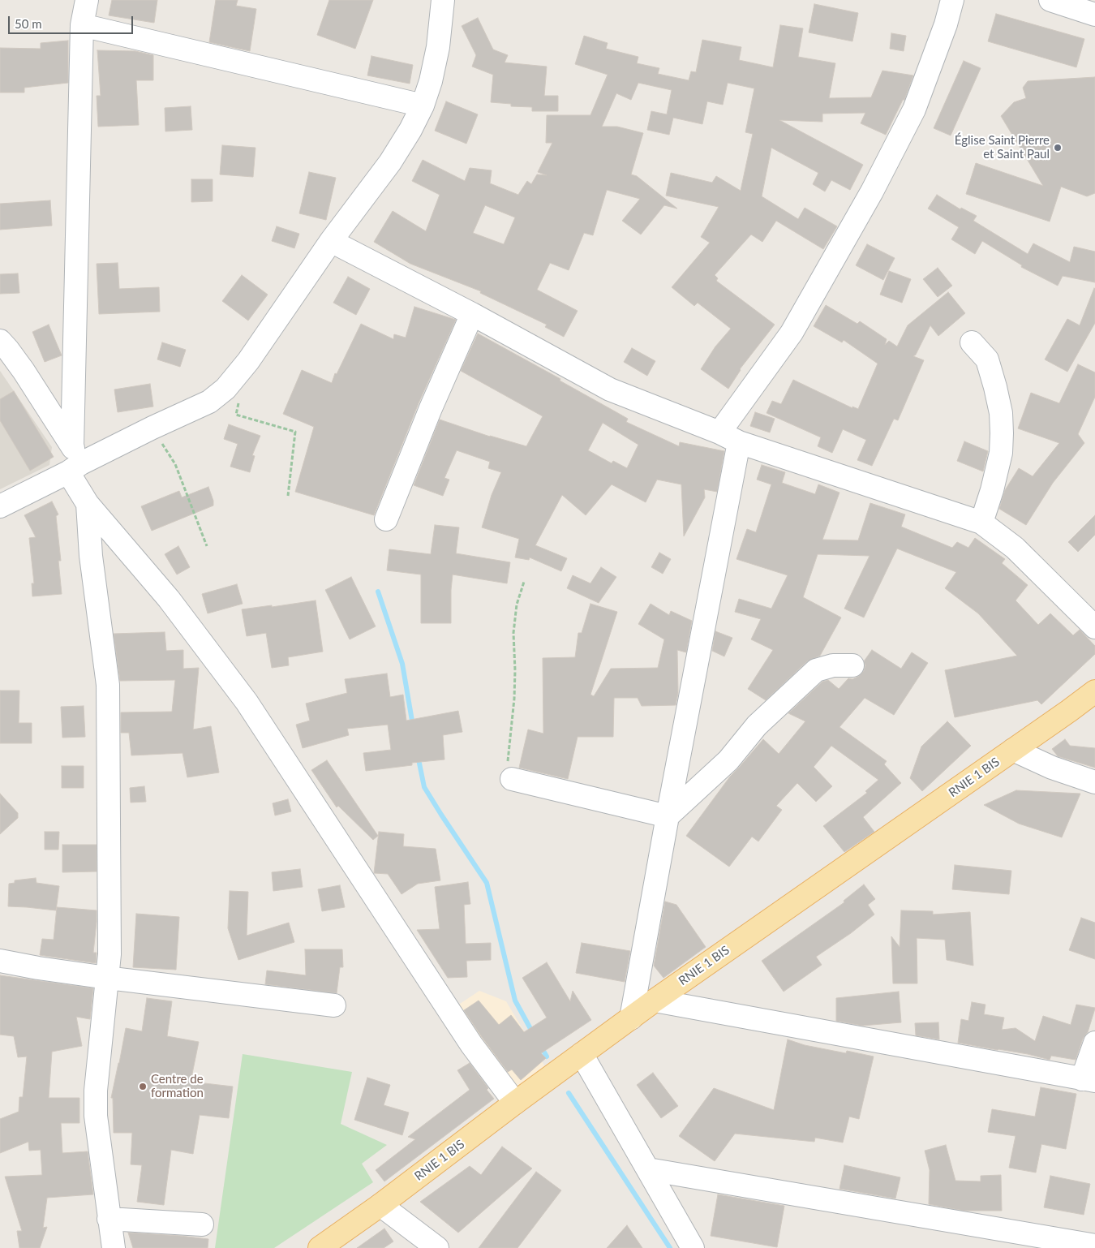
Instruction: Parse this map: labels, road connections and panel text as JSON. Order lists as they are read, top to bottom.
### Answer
{
  "streets": {
    "main road": ["RNIE 1 BIS"]
  },
  "places": ["Église Saint Pierre et Saint Paul", "Centre de formation"],
  "scale_bar": "50 m"
}
